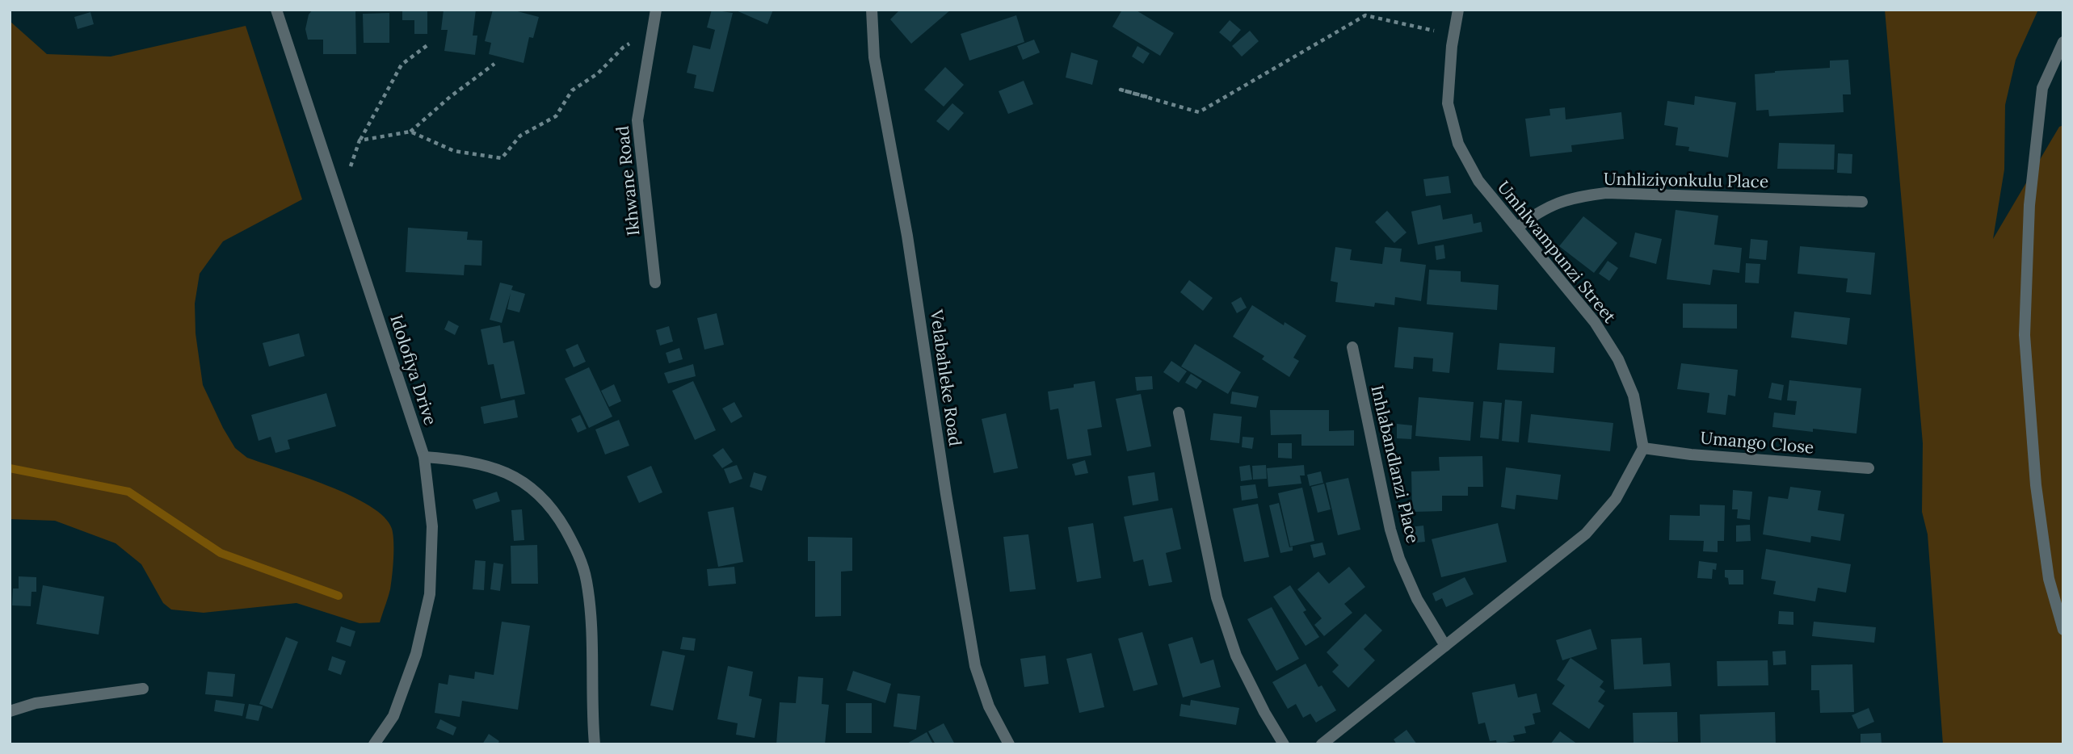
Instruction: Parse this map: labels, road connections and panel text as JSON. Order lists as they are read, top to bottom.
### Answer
{
  "streets": {
    "street": [
      "Unhliziyonkulu Place",
      "Ikhwane Road",
      "Umhlwampunzi Street",
      "Idolofiya Drive",
      "Velabahleke Road",
      "Umango Close",
      "Inhlabandlanzi Place"
    ]
  },
  "crossings": [
    ["Unhliziyonkulu Place", "Umhlwampunzi Street"],
    ["Umhlwampunzi Street", "Umango Close"]
  ]
}
